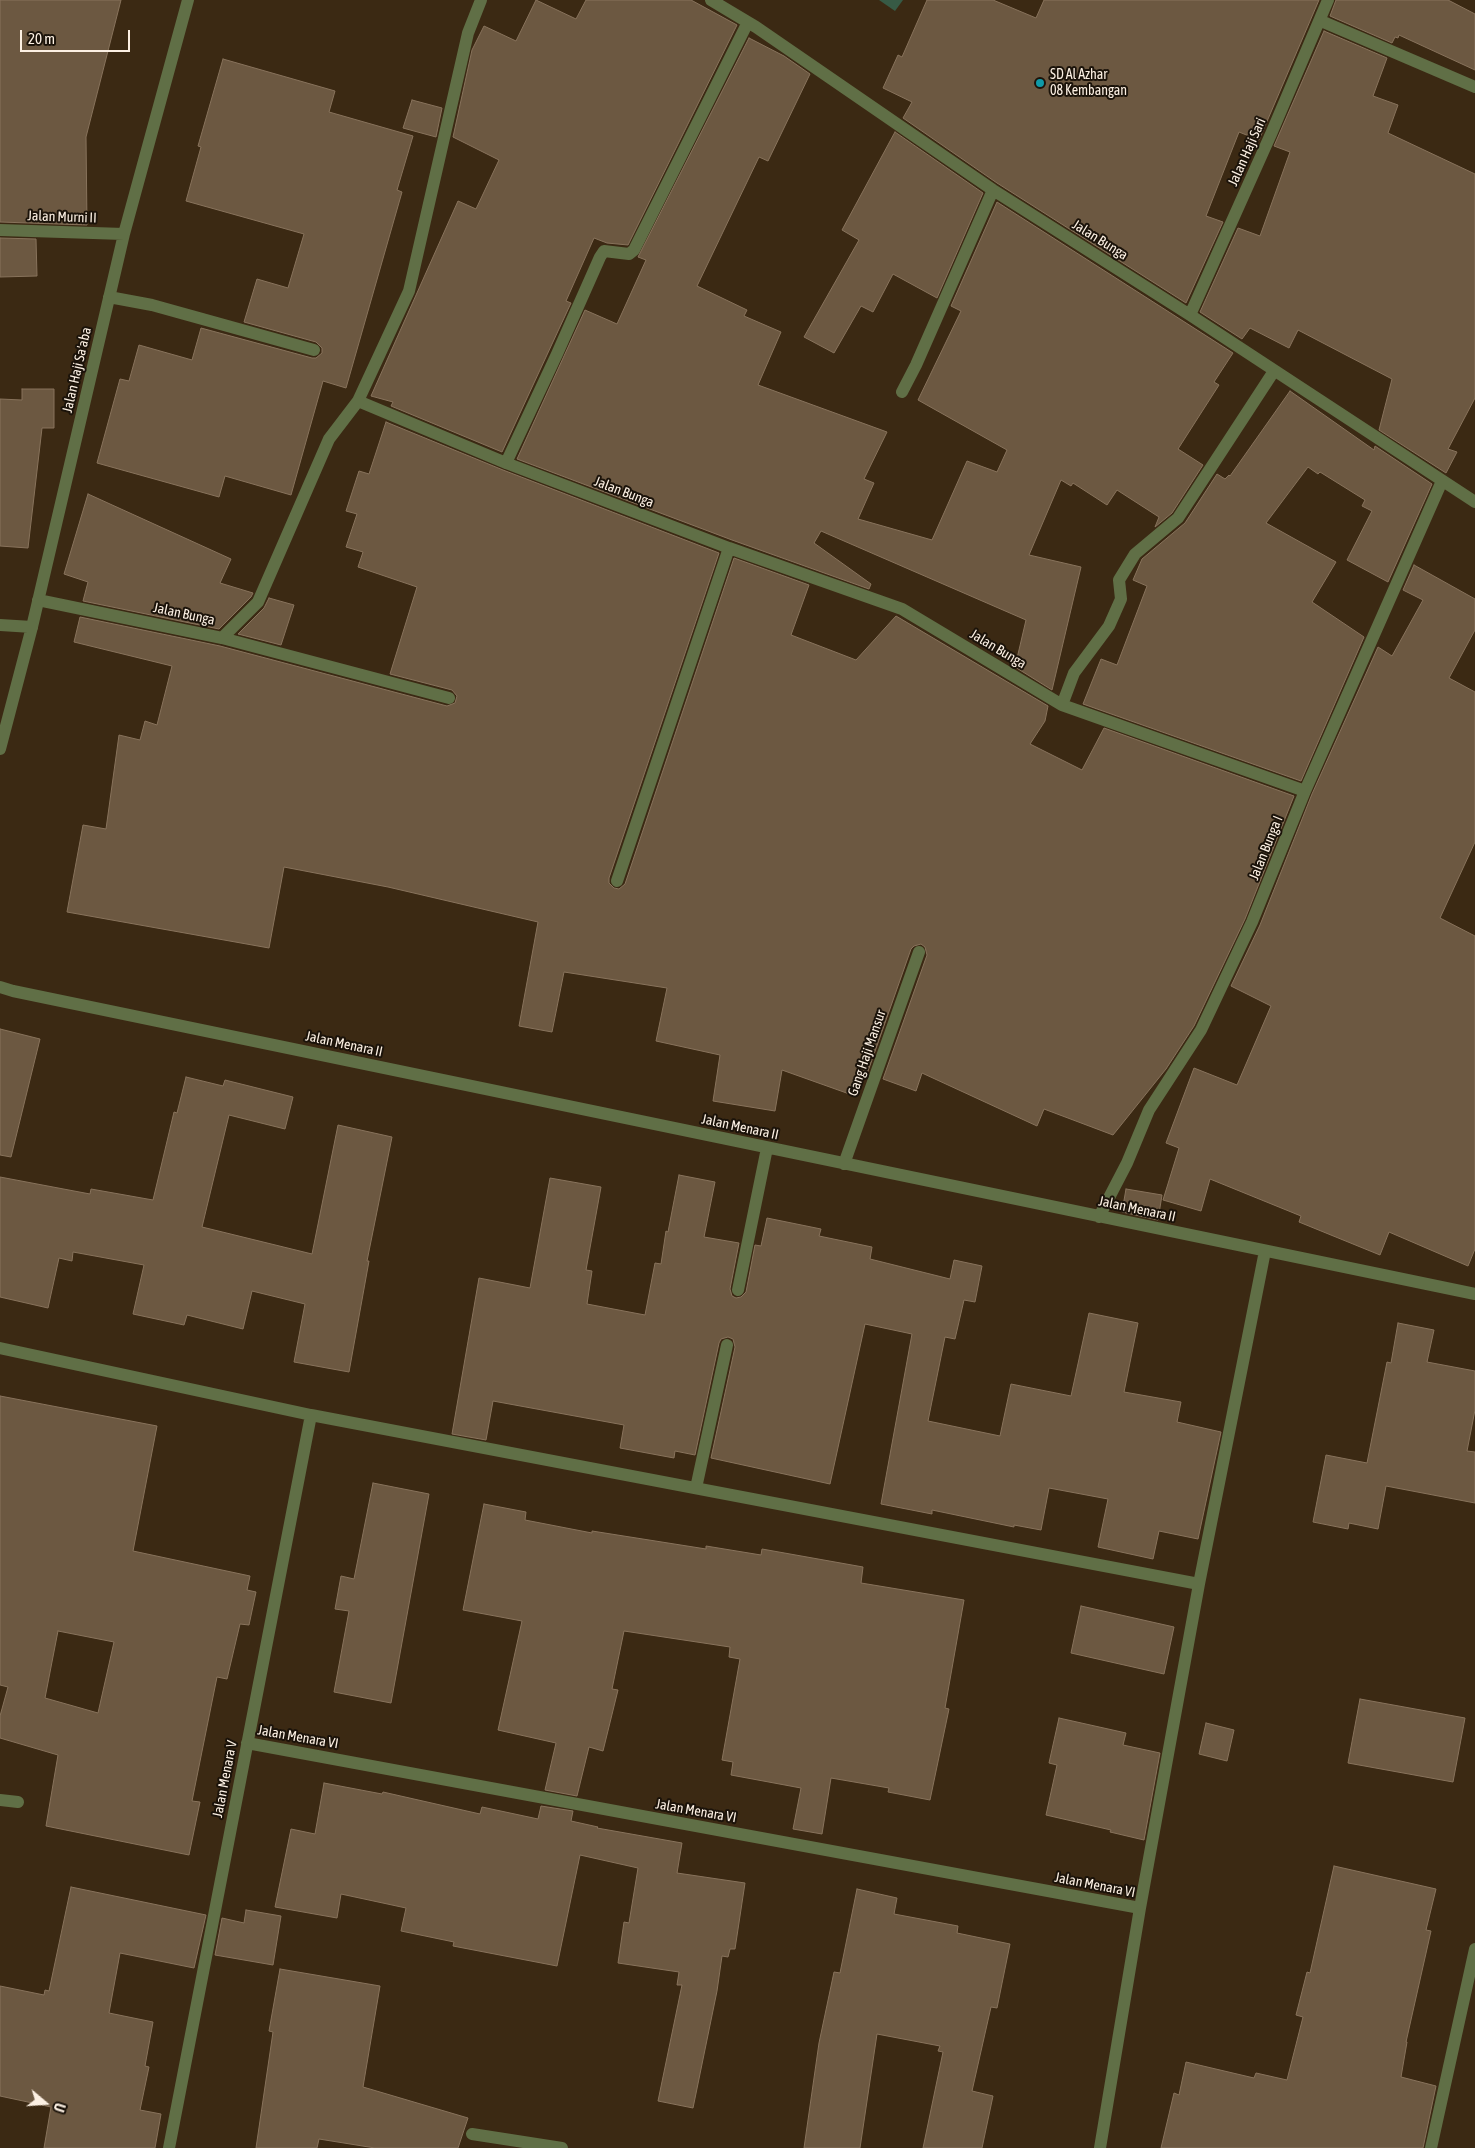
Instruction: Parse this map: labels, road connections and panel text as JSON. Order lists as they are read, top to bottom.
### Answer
{
  "streets": {
    "street": [
      "Jalan Haji Sari",
      "Jalan Murni II",
      "Jalan Bunga",
      "Jalan Haji Sa'aba",
      "Jalan Bunga I",
      "Jalan Menara II",
      "Gang Haji Mansur",
      "Jalan Menara VI",
      "Jalan Menara V"
    ]
  },
  "crossings": [
    ["Jalan Haji Sari", "Jalan Bunga"],
    ["Jalan Murni II", "Jalan Haji Sa'aba"],
    ["Jalan Bunga", "Jalan Haji Sa'aba"],
    ["Jalan Bunga", "Jalan Bunga I"],
    ["Jalan Bunga I", "Jalan Menara II"],
    ["Jalan Menara II", "Gang Haji Mansur"],
    ["Jalan Menara VI", "Jalan Menara V"]
  ],
  "places": ["SD Al Azhar 08 Kembangan"],
  "scale_bar": "20 m",
  "north": "right"
}
